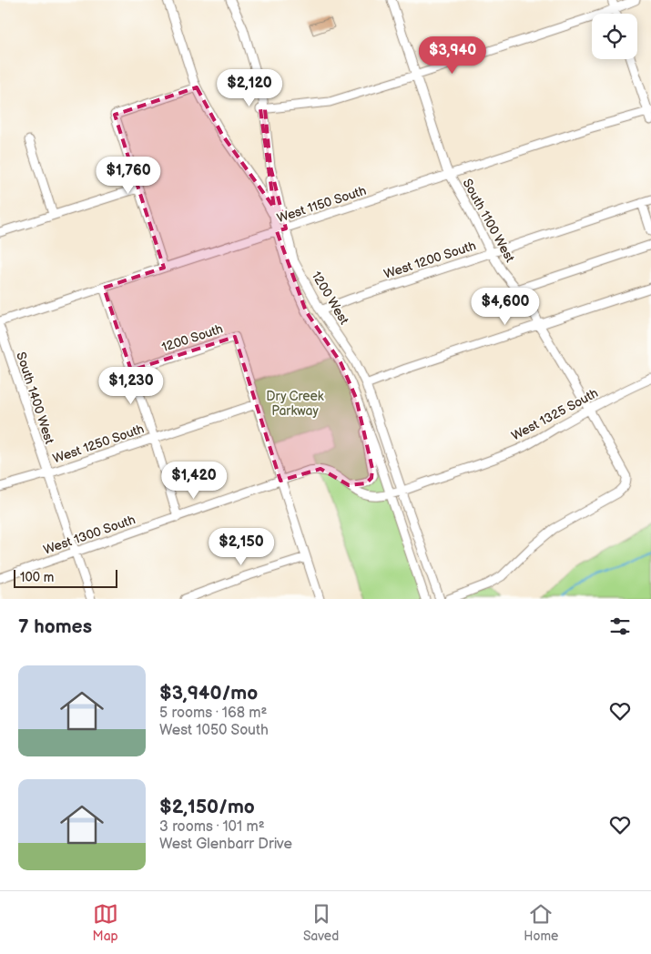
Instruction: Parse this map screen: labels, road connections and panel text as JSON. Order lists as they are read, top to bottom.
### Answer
{
  "streets": {
    "street": [
      "West 1150 South",
      "South 1100 West",
      "West 1200 South",
      "1200 West",
      "1200 South",
      "South 1400 West",
      "West 1325 South",
      "West 1250 South",
      "West 1300 South"
    ]
  },
  "crossings": [
    ["West 1150 South", "South 1100 West"],
    ["West 1150 South", "1200 West"],
    ["South 1100 West", "West 1200 South"],
    ["South 1100 West", "West 1325 South"],
    ["West 1200 South", "1200 West"],
    ["1200 West", "West 1325 South"],
    ["1200 West", "West 1300 South"],
    ["1200 South", "West 1250 South"],
    ["South 1400 West", "West 1250 South"],
    ["South 1400 West", "West 1300 South"],
    ["West 1325 South", "West 1300 South"]
  ],
  "parks": ["Dry Creek Parkway"],
  "scale_bar": "100 m",
  "page": {
    "price": [
      "$3,940",
      "$2,120",
      "$1,760",
      "$4,600",
      "$1,230",
      "$1,420",
      "$2,150"
    ],
    "scale": "100 m",
    "heading": "7 homes",
    "list": [
      {
        "name": "$3,940/mo",
        "note": "5 rooms · 168 m² · West 1050 South"
      },
      {
        "name": "$2,150/mo",
        "note": "3 rooms · 101 m² · West Glenbarr Drive"
      }
    ],
    "tabs": ["Map", "Saved", "Home"]
  }
}
